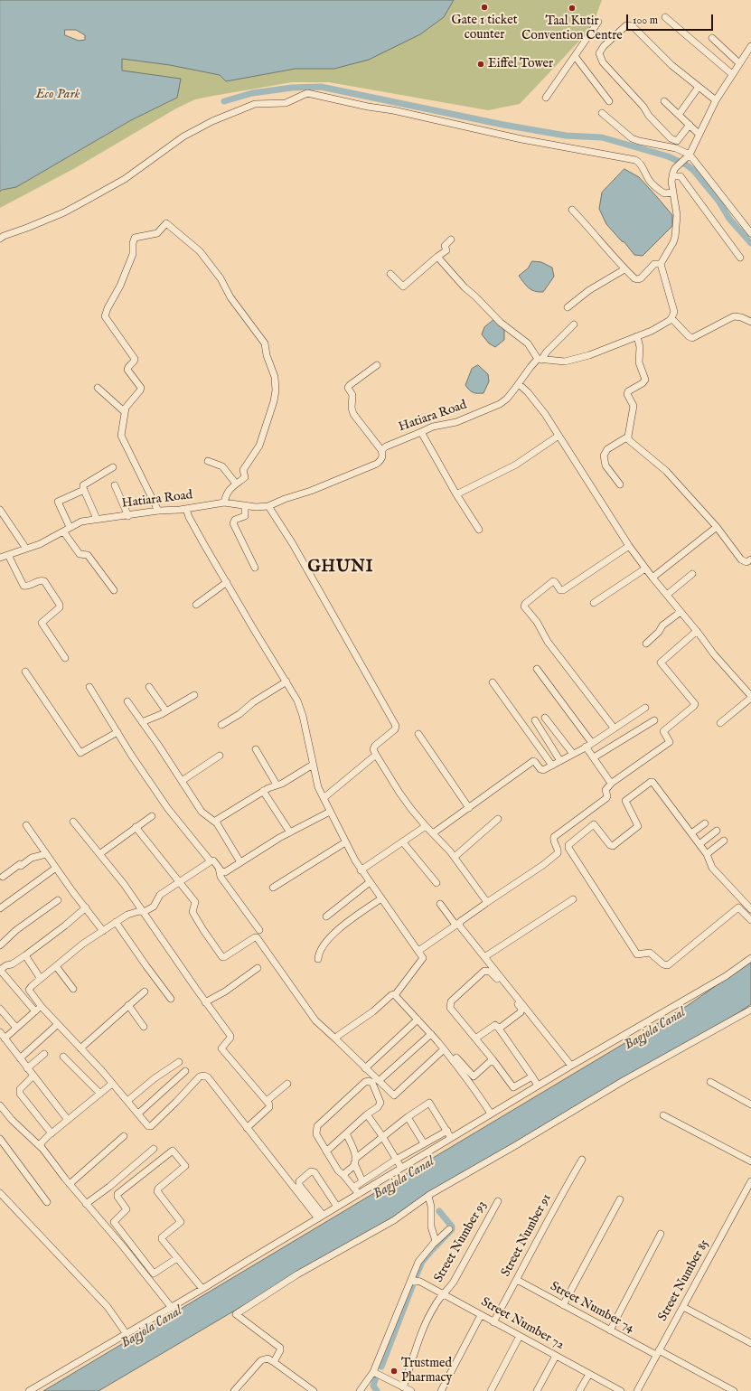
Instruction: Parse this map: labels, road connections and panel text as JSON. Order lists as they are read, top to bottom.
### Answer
{
  "streets": {
    "street": [
      "Hatiara Road",
      "Street Number 91",
      "Street Number 93",
      "Street Number 85",
      "Street Number 74",
      "Street Number 72"
    ]
  },
  "crossings": [
    ["Street Number 91", "Street Number 74"],
    ["Street Number 91", "Street Number 72"],
    ["Street Number 93", "Street Number 72"],
    ["Street Number 85", "Street Number 74"]
  ],
  "districts": ["GHUNI"],
  "water": ["Eco Park", "Bagjola Canal"],
  "places": [
    "Gate 1 ticket counter",
    "Taal Kutir Convention Centre",
    "Eiffel Tower",
    "Trustmed Pharmacy"
  ],
  "scale_bar": "100 m"
}
